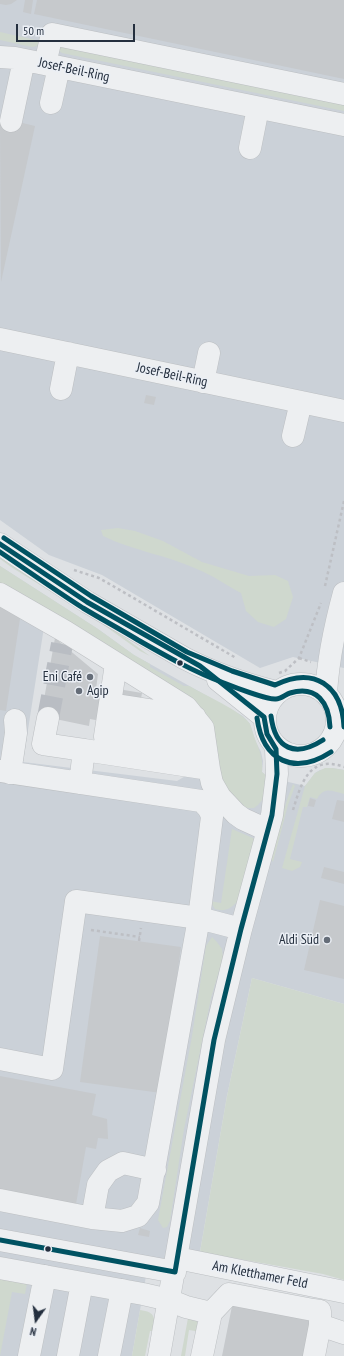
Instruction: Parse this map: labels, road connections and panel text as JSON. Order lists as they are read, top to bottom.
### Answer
{
  "streets": {
    "street": ["Josef-Beil-Ring", "Am Kletthamer Feld"]
  },
  "places": ["Eni Café", "Agip", "Aldi Süd"],
  "scale_bar": "50 m",
  "north": "bottom"
}
